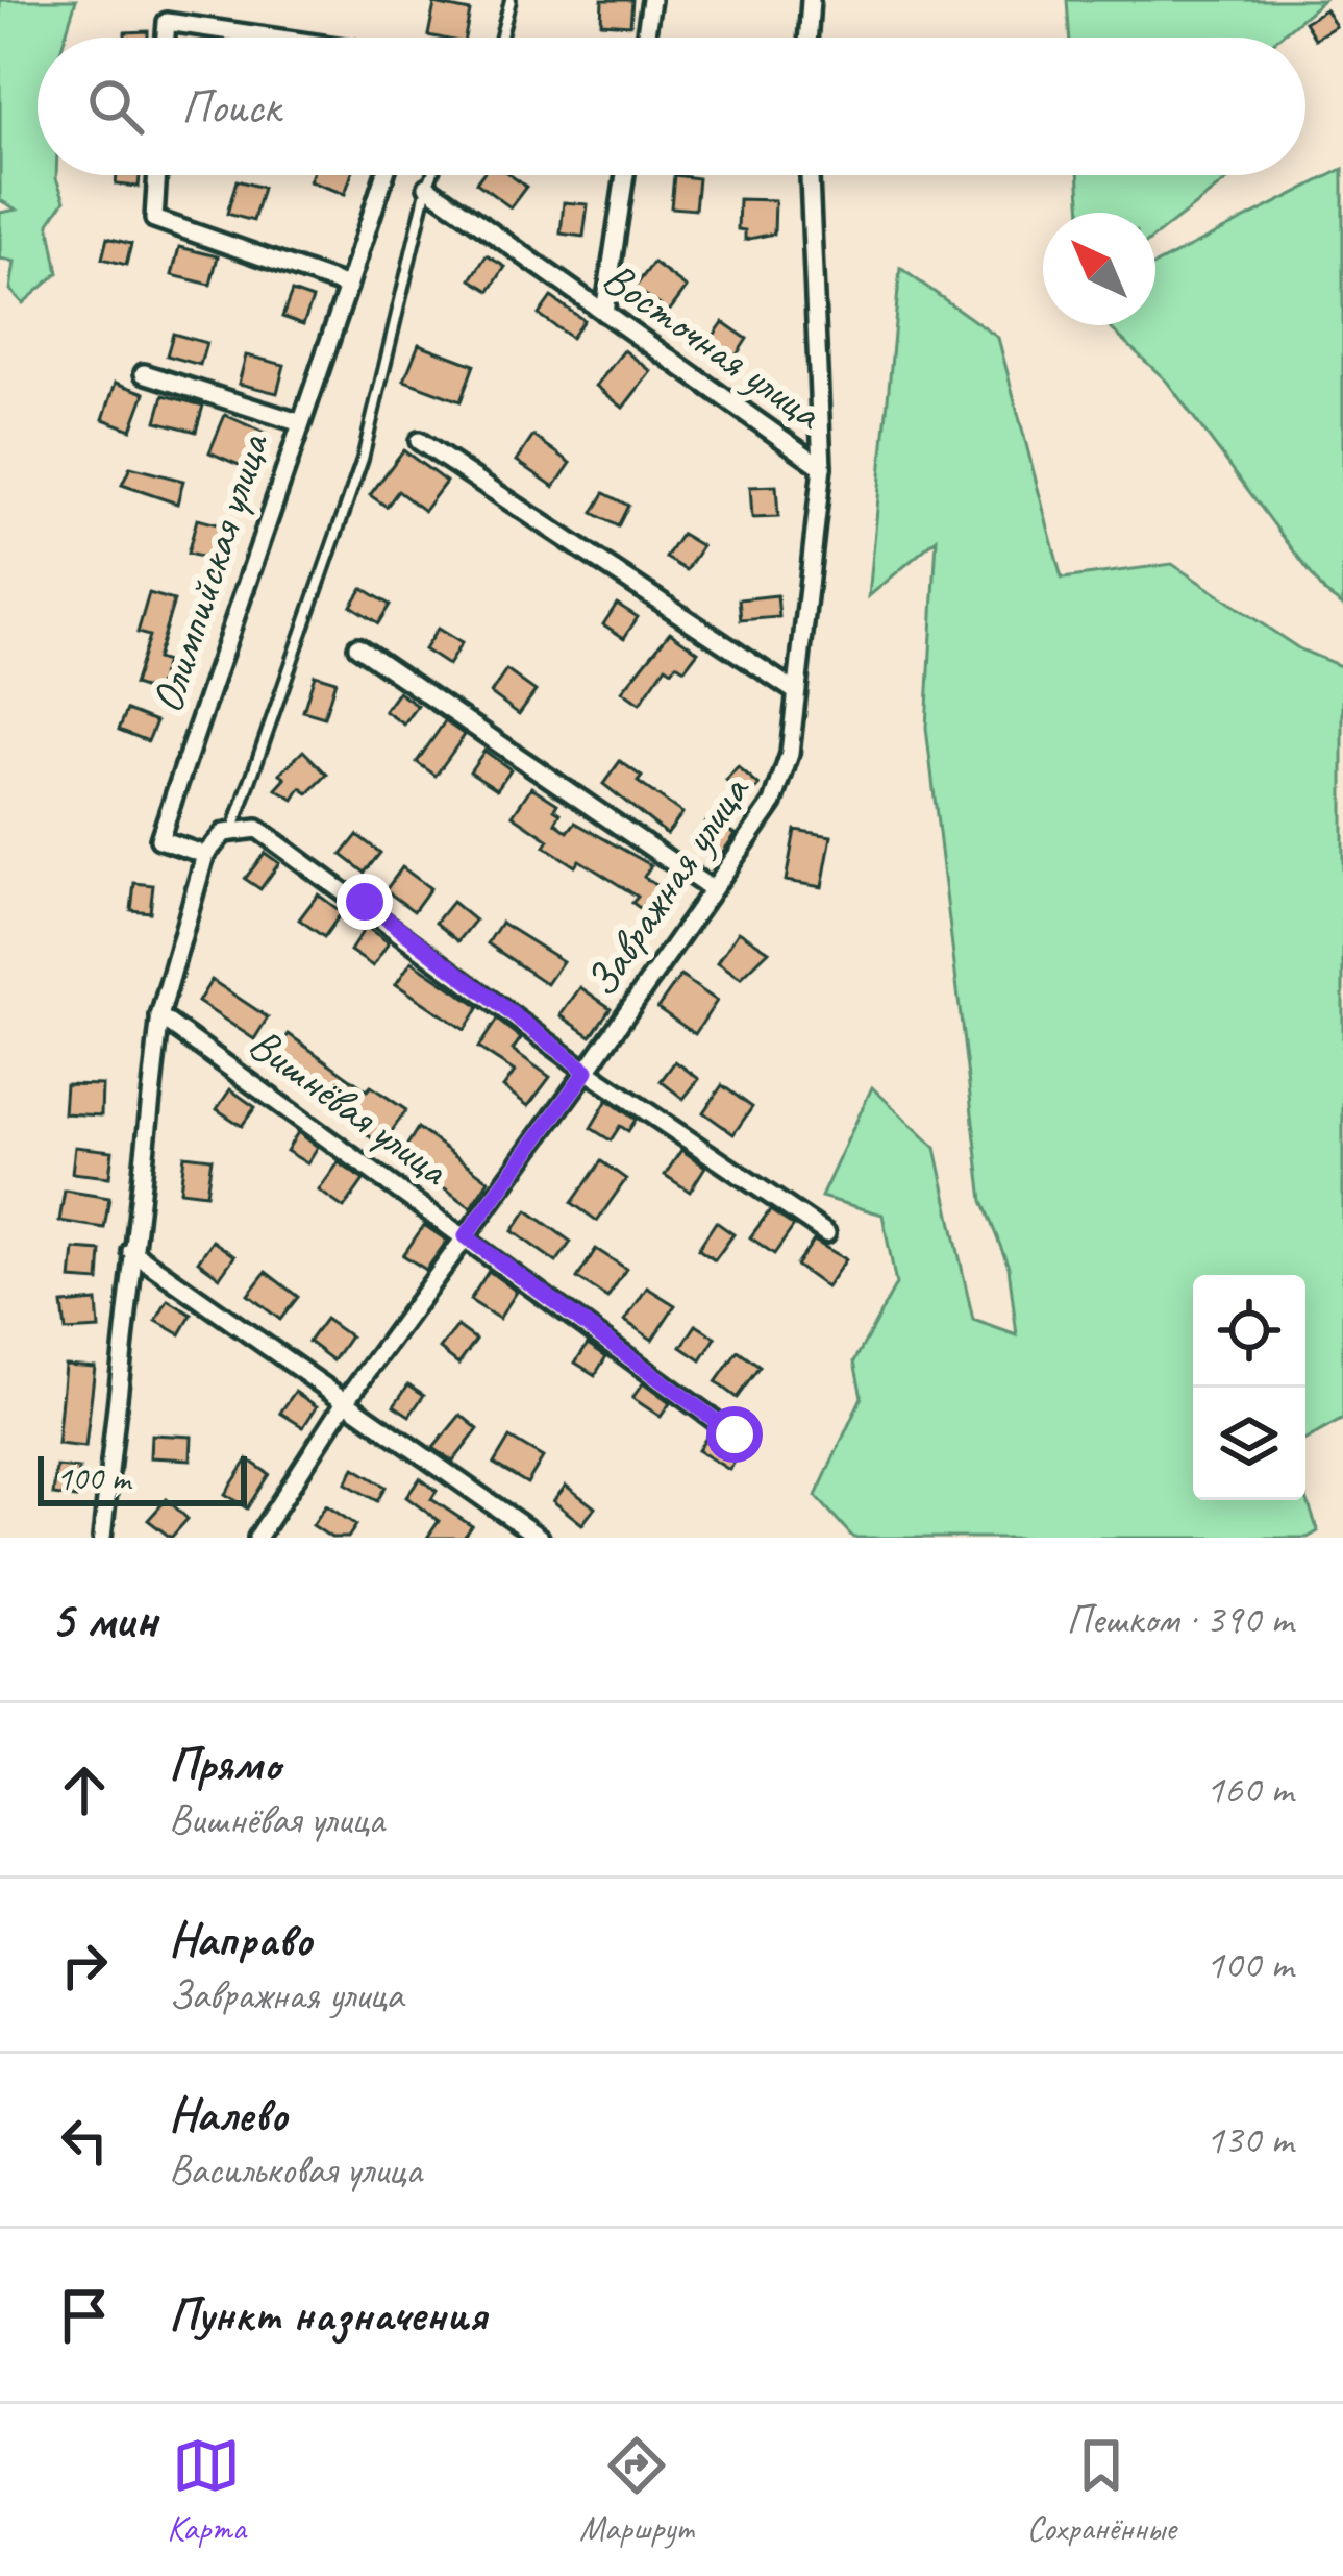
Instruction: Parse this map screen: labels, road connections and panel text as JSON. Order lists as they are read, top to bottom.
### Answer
{
  "streets": {
    "street": [
      "Восточная улица",
      "Олимпийская улица",
      "Завражная улица",
      "Вишнёвая улица"
    ]
  },
  "crossings": [
    ["Восточная улица", "Завражная улица"],
    ["Завражная улица", "Вишнёвая улица"]
  ],
  "scale_bar": "100 m",
  "north": "top left",
  "page": {
    "search": "Поиск",
    "scale": "100 m",
    "heading": ["5 мин", "Пешком · 390 m"],
    "list": [
      ["Прямо", "Вишнёвая улица", "160 m"],
      ["Направо", "Завражная улица", "100 m"],
      ["Налево", "Васильковая улица", "130 m"],
      "Пункт назначения"
    ],
    "nav": ["Карта", "Маршрут", "Сохранённые"]
  }
}
